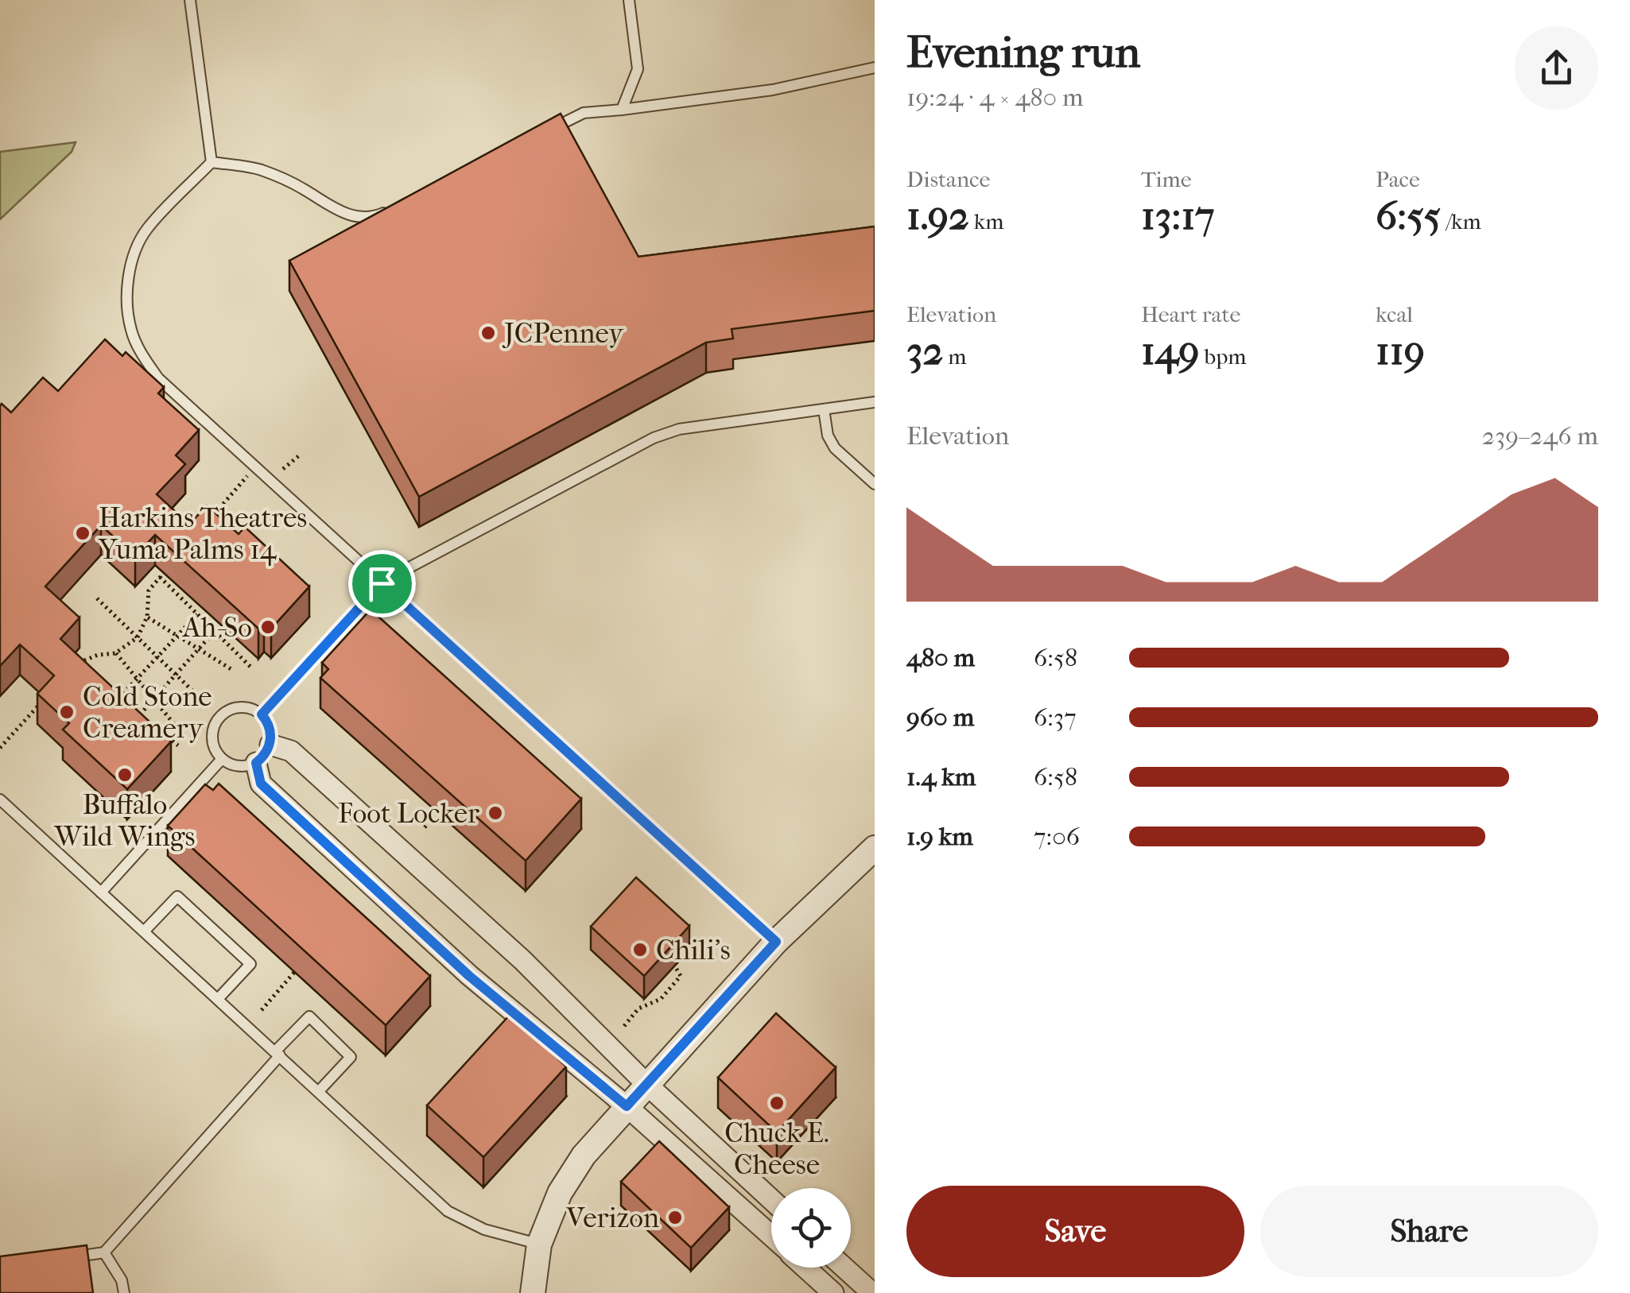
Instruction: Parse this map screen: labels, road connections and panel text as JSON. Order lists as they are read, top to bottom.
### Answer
{
  "places": [
    "JCPenney",
    "Harkins Theatres Yuma Palms 14",
    "Ah-So",
    "Cold Stone Creamery",
    "Buffalo Wild Wings",
    "Foot Locker",
    "Chili's",
    "Chuck E. Cheese",
    "Verizon"
  ],
  "page": {
    "heading": ["Evening run", "19:24 · 4 × 480 m"],
    "stats": [
      ["Distance", "1.92 km"],
      ["Time", "13:17"],
      ["Pace", "6:55 /km"],
      ["Elevation", "32 m"],
      ["Heart rate", "149 bpm"],
      ["kcal", "119"]
    ],
    "chart": ["Elevation", "239–246 m"],
    "list": [
      {
        "name": "480 m",
        "note": "6:58"
      },
      {
        "name": "960 m",
        "note": "6:37"
      },
      {
        "name": "1.4 km",
        "note": "6:58"
      },
      {
        "name": "1.9 km",
        "note": "7:06"
      }
    ],
    "buttons": ["Save", "Share"]
  }
}
